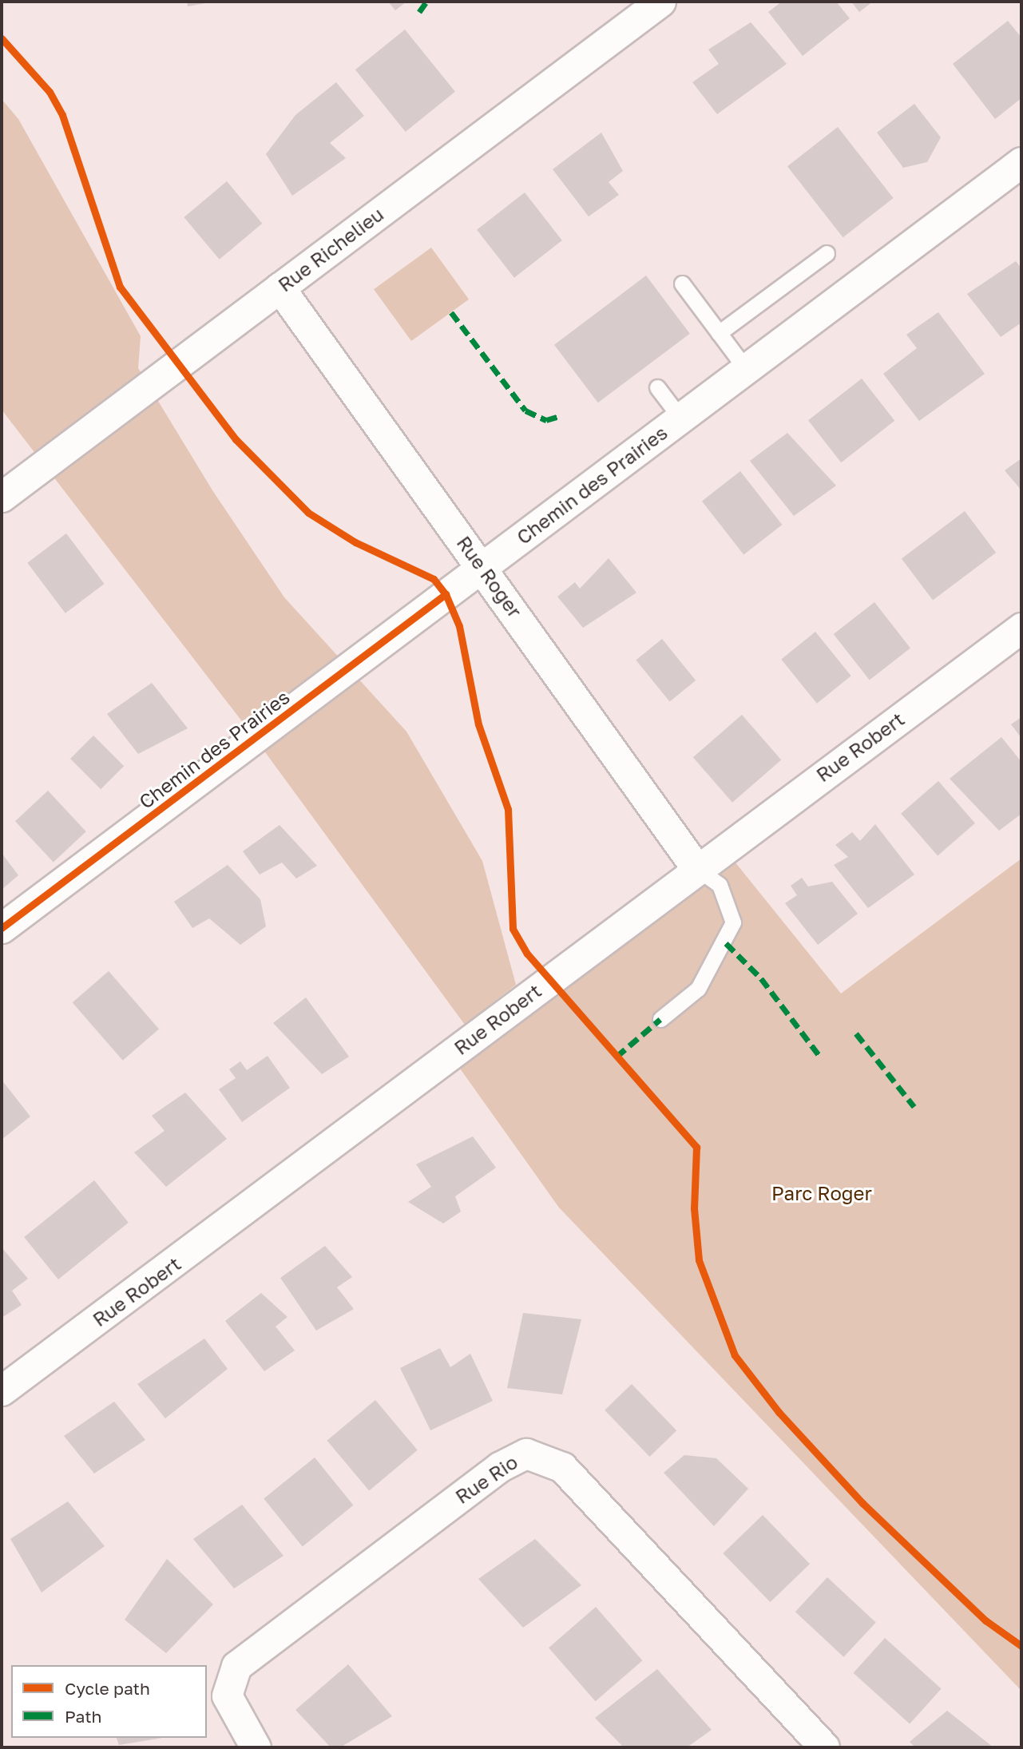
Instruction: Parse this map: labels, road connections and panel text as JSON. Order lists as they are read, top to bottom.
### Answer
{
  "streets": {
    "street": [
      "Rue Richelieu",
      "Chemin des Prairies",
      "Rue Roger",
      "Rue Robert",
      "Rue Rio"
    ]
  },
  "crossings": [
    ["Rue Richelieu", "Rue Roger"],
    ["Chemin des Prairies", "Rue Roger"],
    ["Rue Roger", "Rue Robert"]
  ],
  "parks": ["Parc Roger"],
  "legend": ["Cycle path", "Path"]
}
